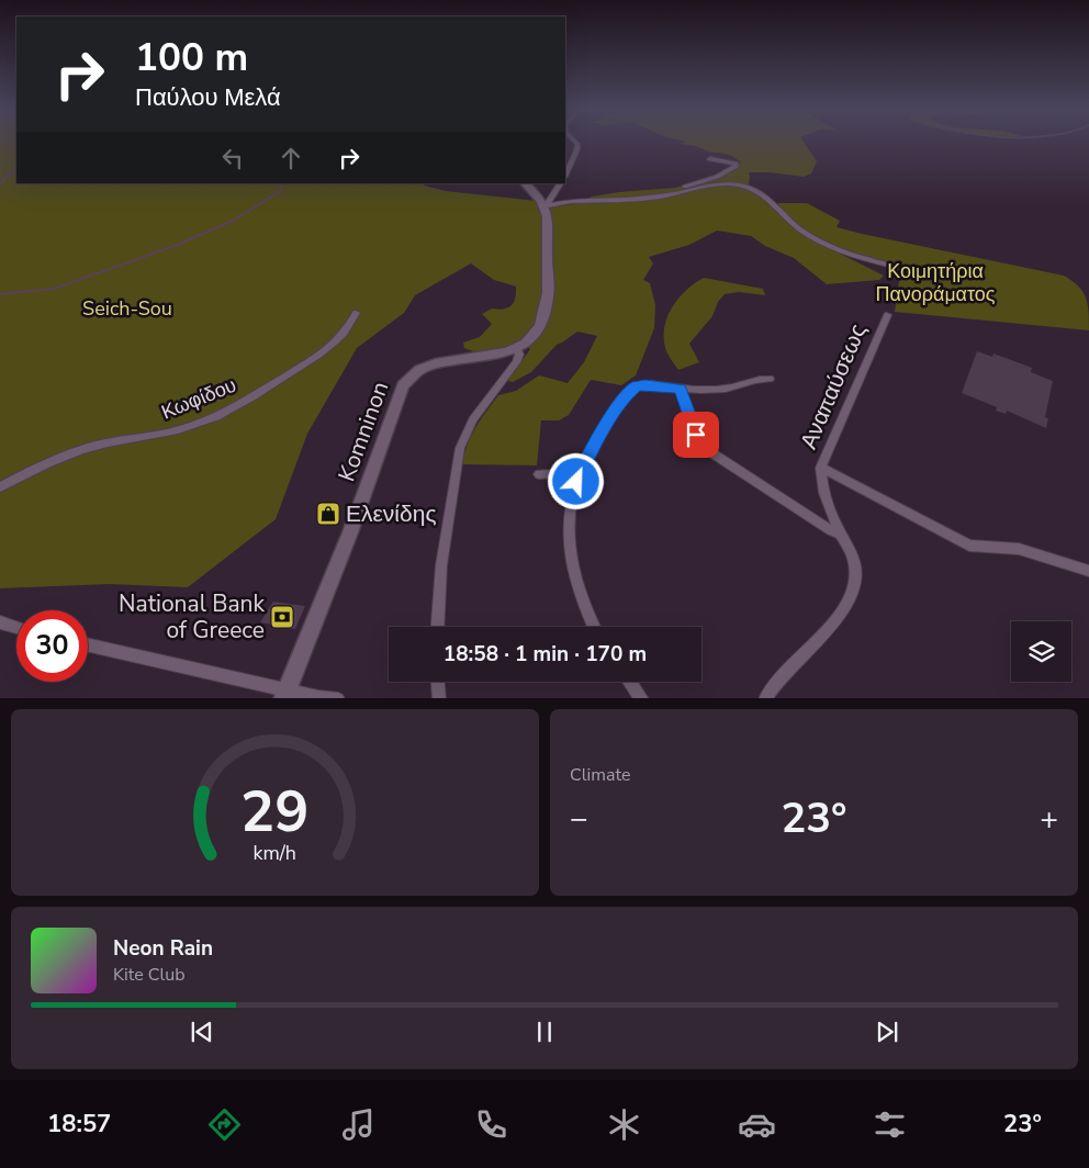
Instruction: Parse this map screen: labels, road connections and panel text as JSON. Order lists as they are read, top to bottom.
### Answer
{
  "streets": {
    "main road": ["Komninon"],
    "street": ["Αναπαύσεως", "Κωφίδου"]
  },
  "parks": ["Κοιμητήρια Πανοράματος", "Seich-Sou"],
  "places": {
    "shop": ["Ελενίδης"],
    "bank": ["National Bank of Greece"]
  },
  "page": {
    "turn": ["100 m", "Παύλου Μελά"],
    "limit": "30",
    "trip": "18:58 · 1 min · 170 m",
    "tile": "Climate",
    "heat": ["−", "23°", "+"],
    "song": ["Neon Rain", "Kite Club"],
    "tabs": ["18:57", "23°"],
    "gauge": ["29", "km/h"]
  }
}
